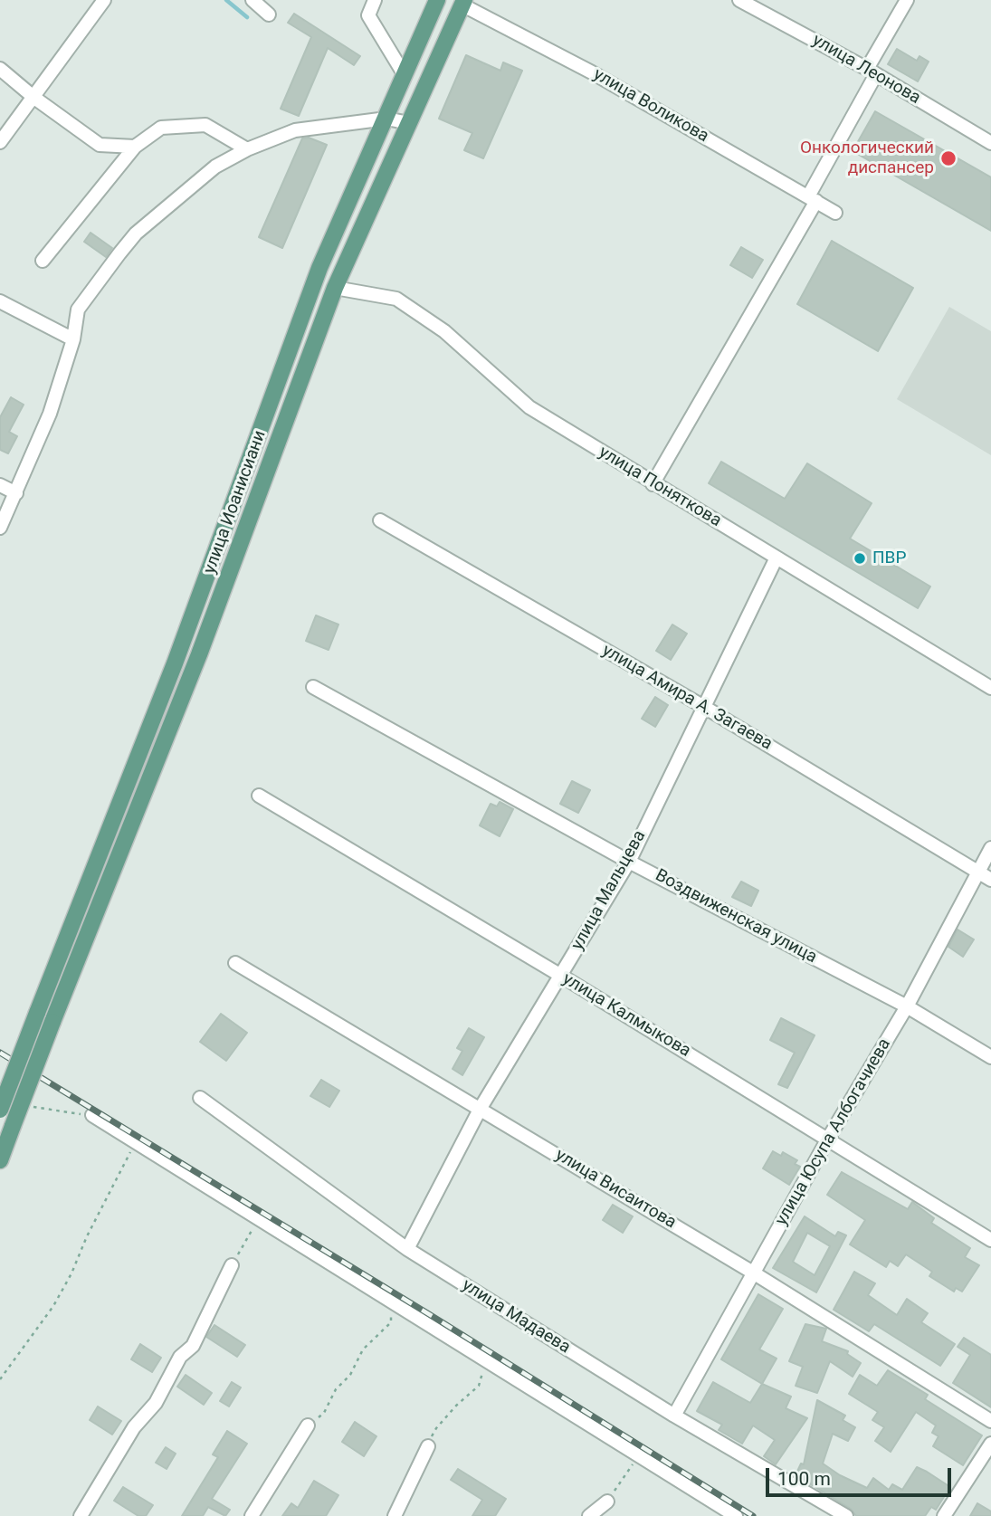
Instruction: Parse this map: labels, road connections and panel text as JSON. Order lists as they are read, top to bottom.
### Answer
{
  "streets": {
    "main road": ["улица Иоанисиани"],
    "street": [
      "улица Леонова",
      "улица Воликова",
      "улица Поняткова",
      "улица Амира А. Загаева",
      "улица Мальцева",
      "Воздвиженская улица",
      "улица Калмыкова",
      "улица Юсупа Албогачиева",
      "улица Висаитова",
      "улица Мадаева"
    ]
  },
  "crossings": [
    ["улица Воликова", "улица Иоанисиани"],
    ["улица Поняткова", "улица Иоанисиани"],
    ["улица Поняткова", "улица Мальцева"],
    ["улица Амира А. Загаева", "улица Мальцева"],
    ["улица Амира А. Загаева", "улица Юсупа Албогачиева"],
    ["улица Мальцева", "Воздвиженская улица"],
    ["улица Мальцева", "улица Калмыкова"],
    ["улица Мальцева", "улица Висаитова"],
    ["улица Мальцева", "улица Мадаева"],
    ["Воздвиженская улица", "улица Юсупа Албогачиева"],
    ["улица Калмыкова", "улица Юсупа Албогачиева"],
    ["улица Юсупа Албогачиева", "улица Висаитова"],
    ["улица Юсупа Албогачиева", "улица Мадаева"]
  ],
  "places": ["Онкологический диспансер", "ПВР"],
  "scale_bar": "100 m"
}
